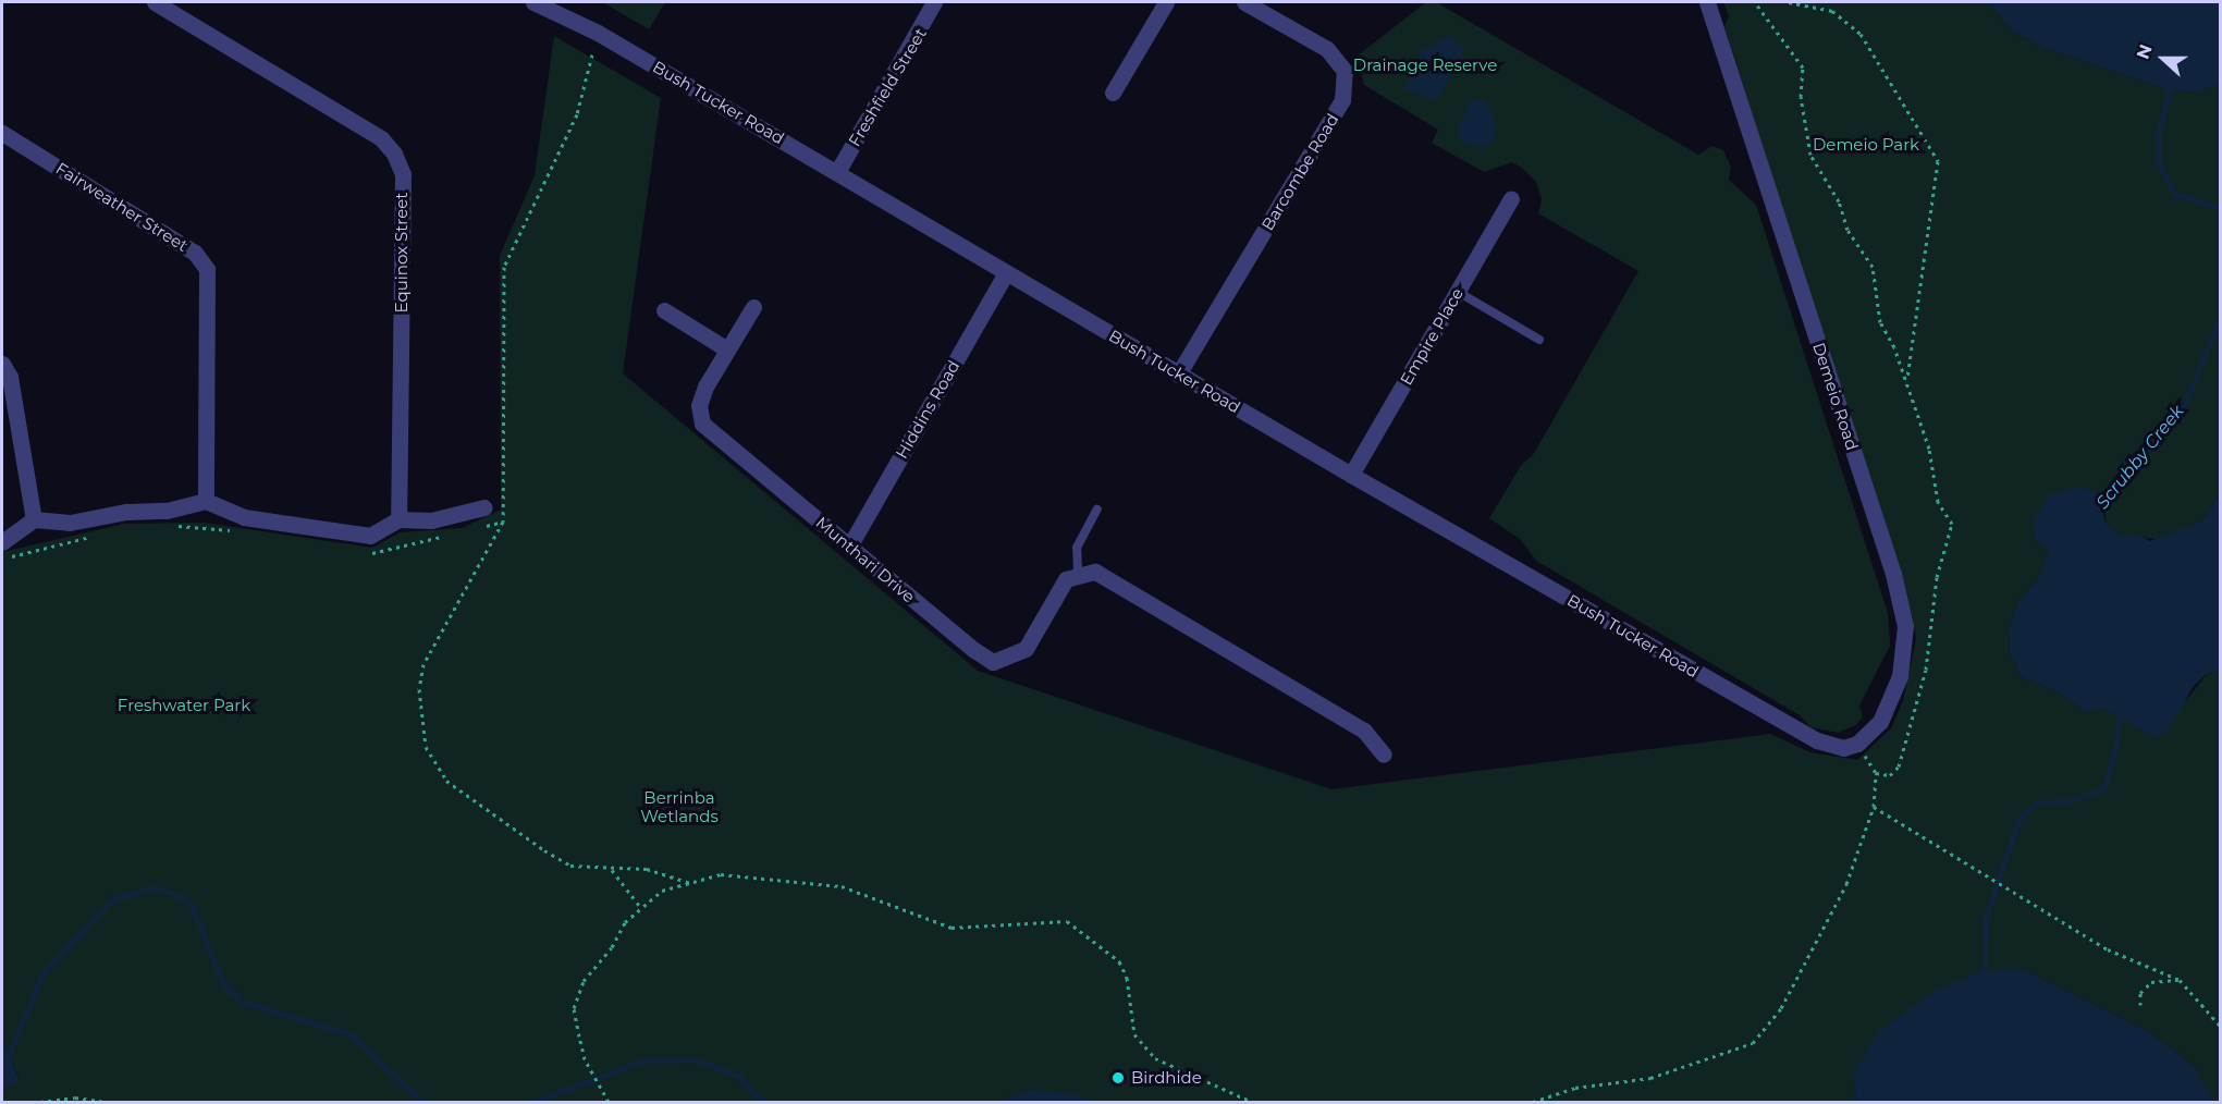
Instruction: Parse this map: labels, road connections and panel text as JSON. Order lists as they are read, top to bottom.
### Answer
{
  "streets": {
    "street": [
      "Freshfield Street",
      "Bush Tucker Road",
      "Barcombe Road",
      "Fairweather Street",
      "Equinox Street",
      "Empire Place",
      "Demeio Road",
      "Hiddins Road",
      "Munthari Drive"
    ]
  },
  "crossings": [
    ["Freshfield Street", "Bush Tucker Road"],
    ["Bush Tucker Road", "Barcombe Road"],
    ["Bush Tucker Road", "Empire Place"],
    ["Bush Tucker Road", "Demeio Road"],
    ["Bush Tucker Road", "Hiddins Road"],
    ["Hiddins Road", "Munthari Drive"]
  ],
  "water": ["Scrubby Creek"],
  "parks": [
    "Drainage Reserve",
    "Demeio Park",
    "Freshwater Park",
    "Berrinba Wetlands"
  ],
  "places": ["Birdhide"],
  "north": "left"
}
